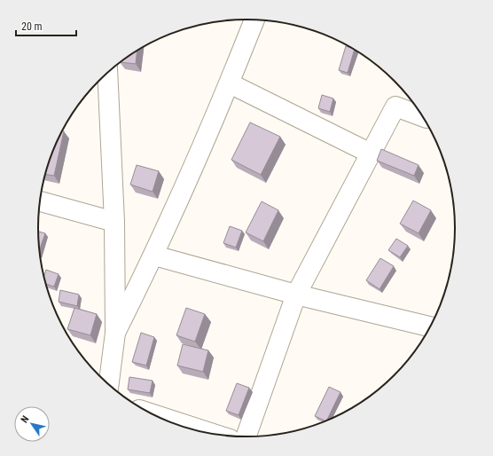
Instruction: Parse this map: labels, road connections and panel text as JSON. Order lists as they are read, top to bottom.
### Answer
{
  "scale_bar": "20 m",
  "north": "top left"
}
